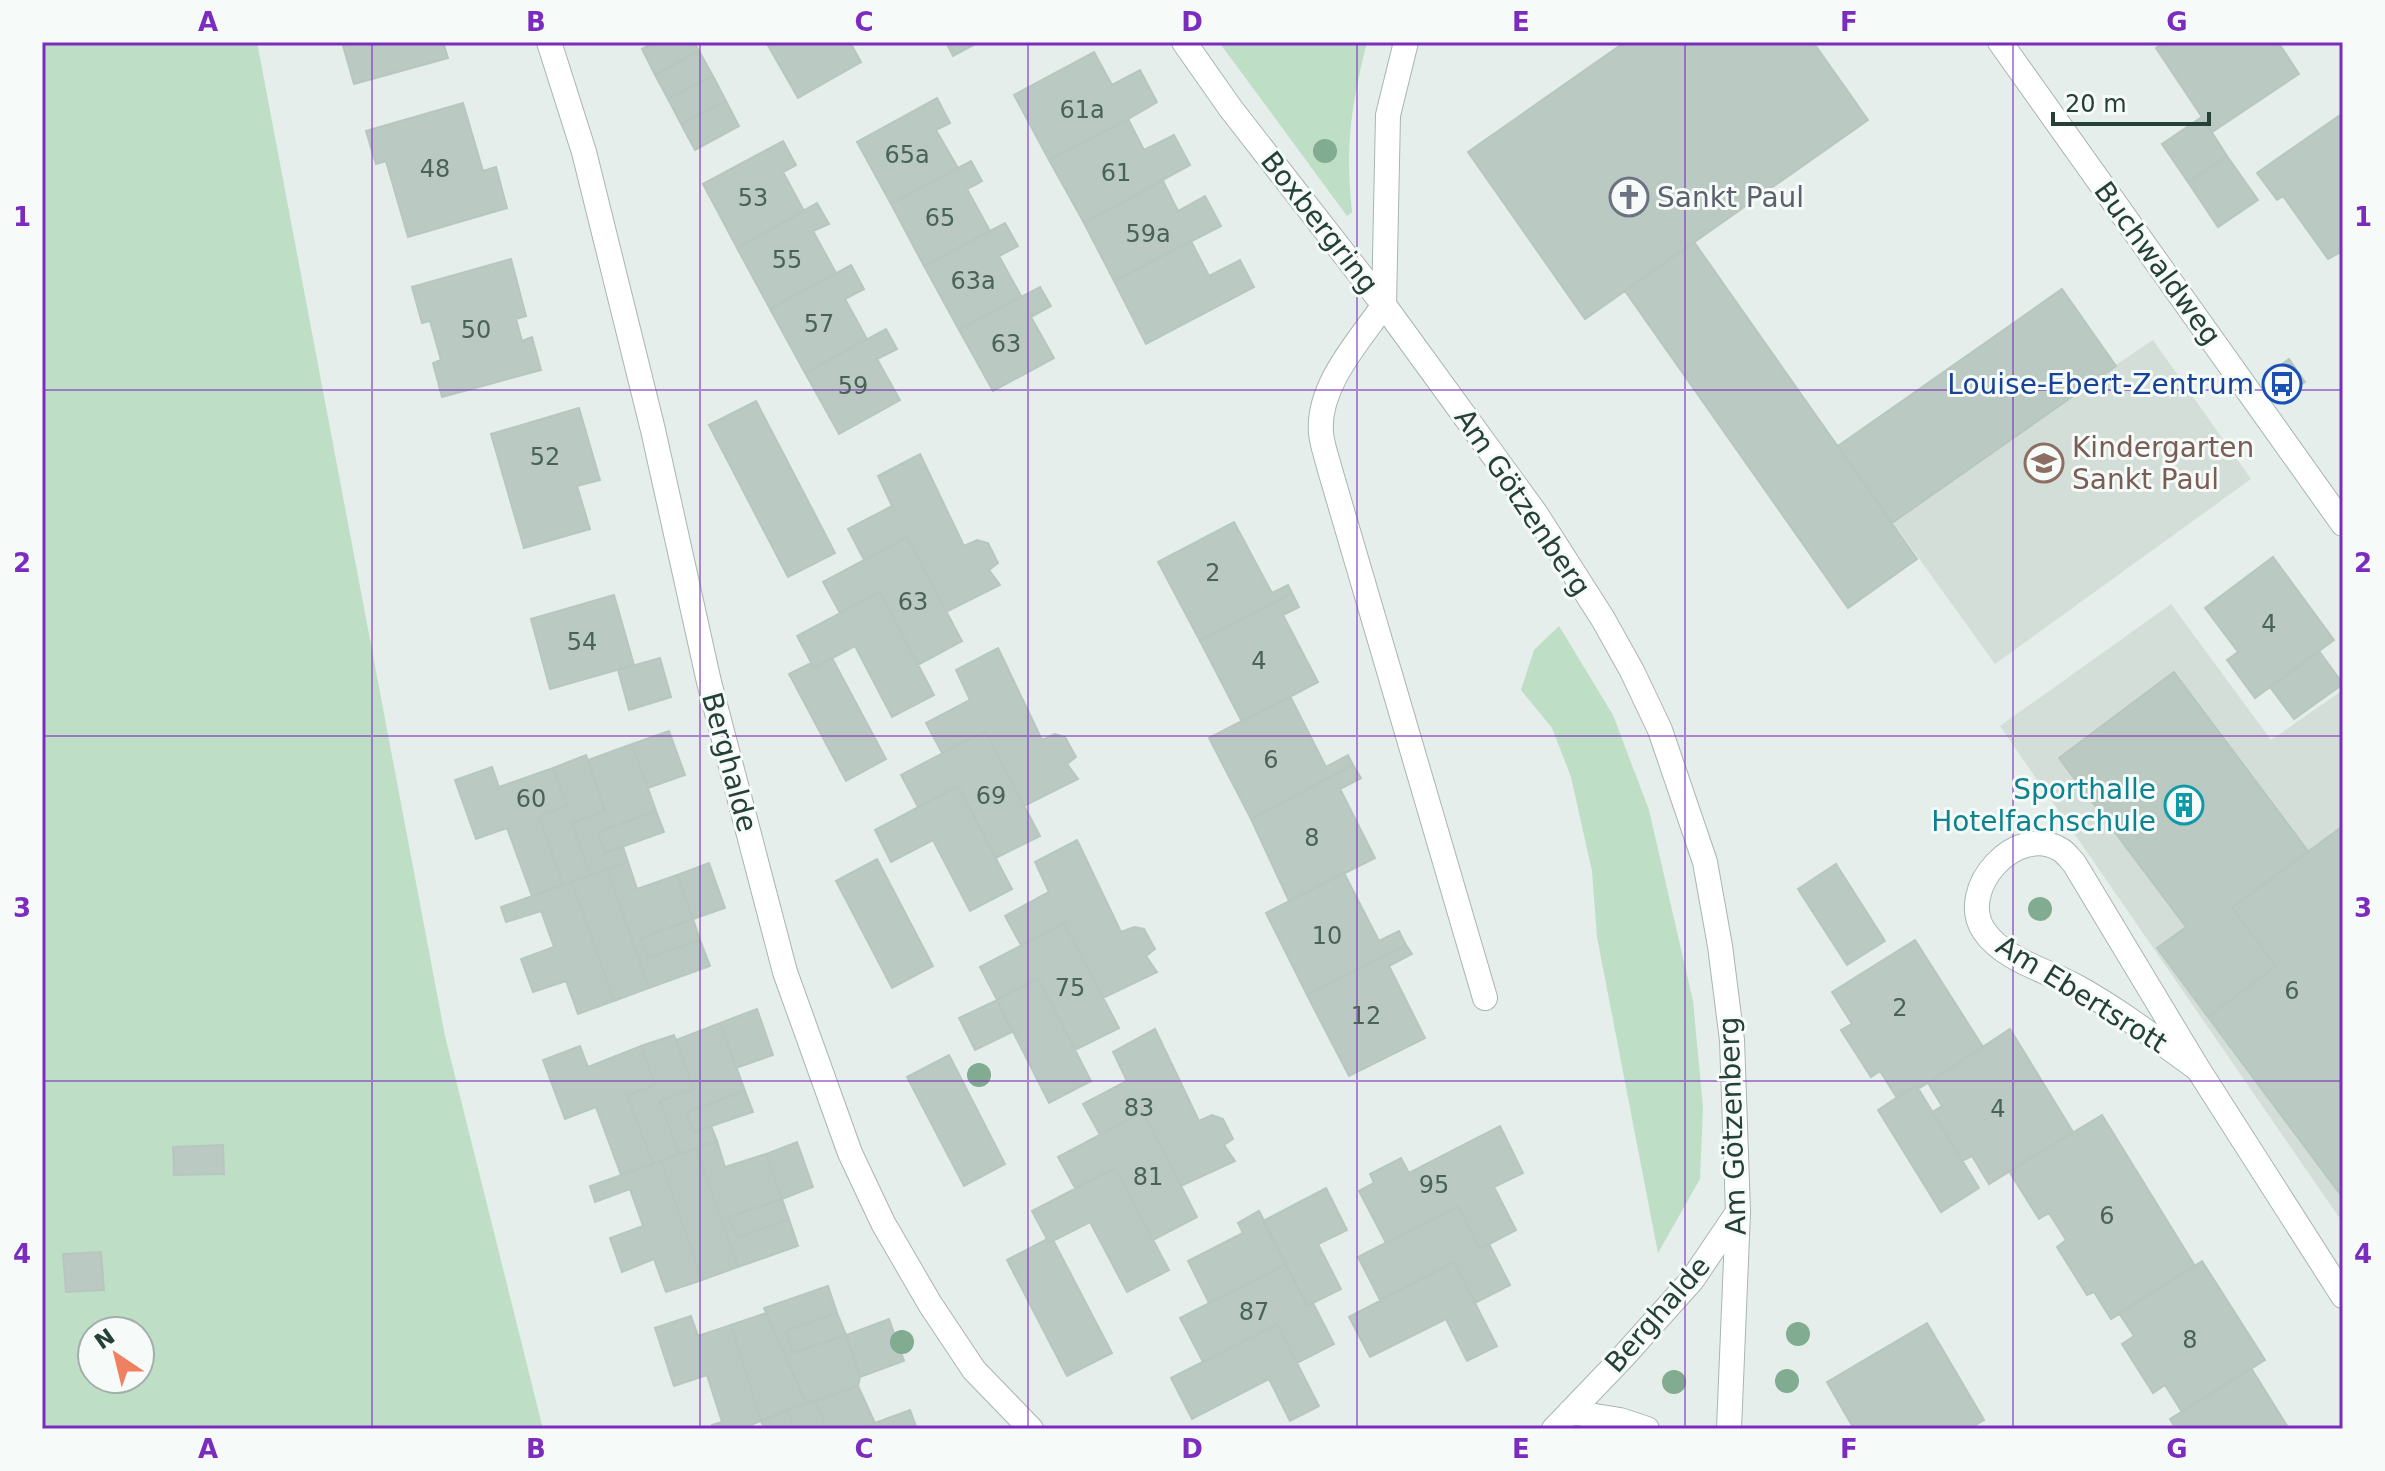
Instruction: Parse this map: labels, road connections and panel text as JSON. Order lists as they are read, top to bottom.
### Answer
{
  "streets": {
    "street": [
      "Boxbergring",
      "Buchwaldweg",
      "Am Götzenberg",
      "Berghalde",
      "Am Ebertsrott"
    ]
  },
  "crossings": [
    ["Boxbergring", "Am Götzenberg"],
    ["Am Götzenberg", "Berghalde"]
  ],
  "places": {
    "church": ["Sankt Paul"],
    "bus stop": ["Louise-Ebert-Zentrum"],
    "school or university": ["Kindergarten Sankt Paul"],
    "building": ["Sporthalle Hotelfachschule"]
  },
  "house_numbers": [
    "61a",
    "65a",
    "48",
    "61",
    "53",
    "65",
    "59a",
    "55",
    "63a",
    "57",
    "50",
    "63",
    "59",
    "52",
    "2",
    "63",
    "4",
    "54",
    "4",
    "6",
    "69",
    "60",
    "8",
    "10",
    "75",
    "6",
    "2",
    "12",
    "83",
    "4",
    "81",
    "95",
    "6",
    "87",
    "8"
  ],
  "scale_bar": "20 m",
  "north": "top left",
  "grid": {
    "columns": [
      "A",
      "B",
      "C",
      "D",
      "E",
      "F",
      "G"
    ],
    "rows": [
      "1",
      "2",
      "3",
      "4"
    ]
  }
}
